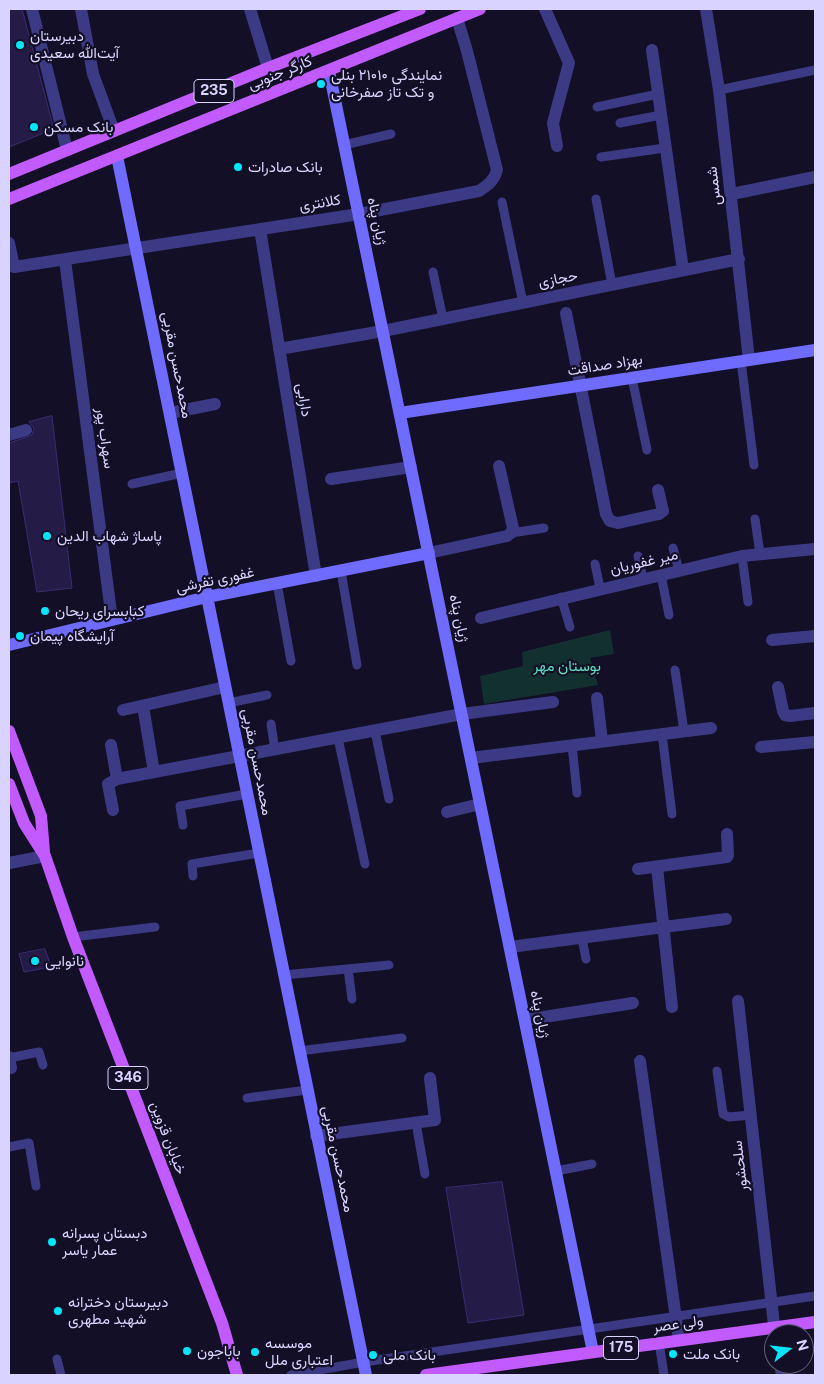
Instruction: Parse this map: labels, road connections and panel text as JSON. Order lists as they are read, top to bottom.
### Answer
{
  "streets": {
    "main road": [
      "کارگر جنوبی",
      "235",
      "346",
      "خیابان قزوین",
      "ولی عصر",
      "175"
    ],
    "street": [
      "شمس",
      "کلانتری",
      "ژیان پناه",
      "حجازی",
      "محمدحسن مقربی",
      "بهزاد صداقت",
      "دارابی",
      "سهراب پور",
      "میر غفوریان",
      "غفوری تفرشی",
      "سلحشور"
    ]
  },
  "crossings": [
    ["کارگر جنوبی", "کلانتری"],
    ["کارگر جنوبی", "ژیان پناه"],
    ["کارگر جنوبی", "محمدحسن مقربی"],
    ["شمس", "حجازی"],
    ["شمس", "بهزاد صداقت"],
    ["کلانتری", "ژیان پناه"],
    ["کلانتری", "محمدحسن مقربی"],
    ["کلانتری", "دارابی"],
    ["کلانتری", "سهراب پور"],
    ["ژیان پناه", "حجازی"],
    ["ژیان پناه", "بهزاد صداقت"],
    ["ژیان پناه", "غفوری تفرشی"],
    ["ژیان پناه", "ولی عصر"],
    ["حجازی", "دارابی"],
    ["محمدحسن مقربی", "غفوری تفرشی"],
    ["دارابی", "غفوری تفرشی"],
    ["سهراب پور", "غفوری تفرشی"]
  ],
  "parks": ["بوستان مهر"],
  "places": [
    "دبیرستان آیت‌الله سعیدی",
    "نمایندگی ۲۱۰۱۰ بنلی و تک تاز صفرخانی",
    "بانک مسکن",
    "بانک صادرات",
    "پاساژ شهاب الدین",
    "کبابسرای ریحان",
    "آرایشگاه پیمان",
    "نانوایی",
    "دبستان پسرانه عمار یاسر",
    "دبیرستان دخترانه شهید مطهری",
    "باباجون",
    "موسسه اعتباری ملل",
    "بانک ملت",
    "بانک ملی"
  ],
  "north": "right"
}
